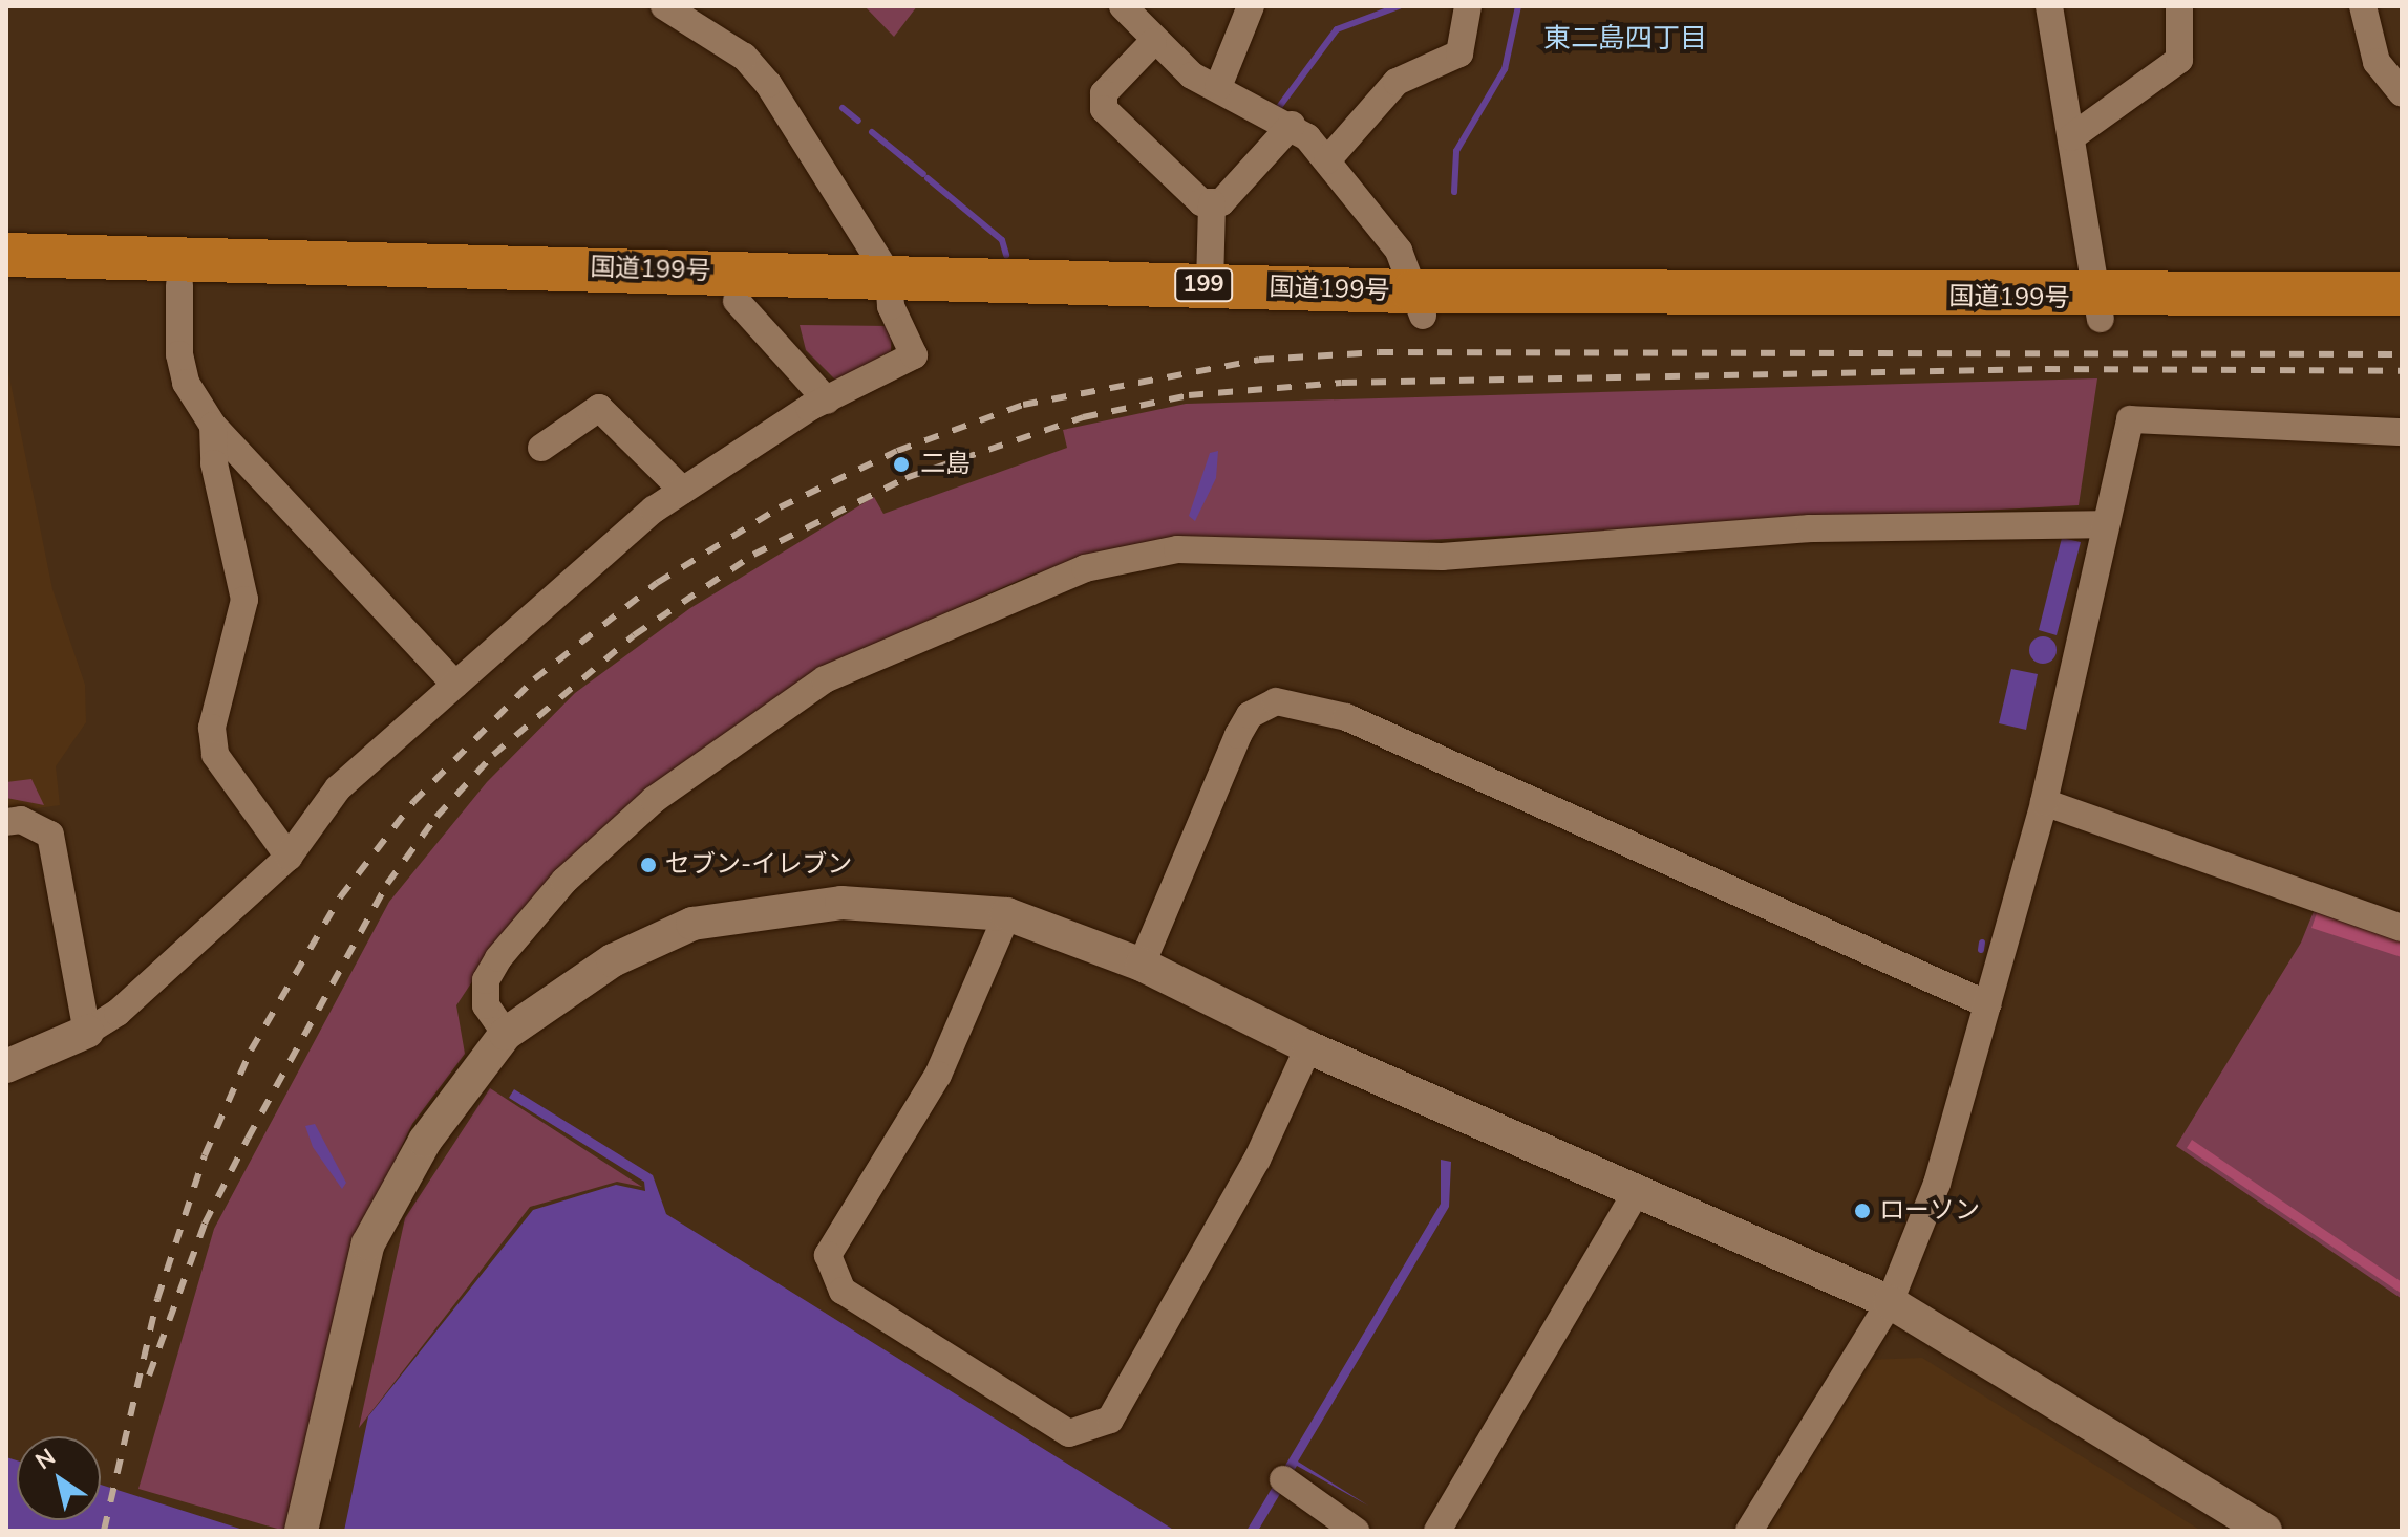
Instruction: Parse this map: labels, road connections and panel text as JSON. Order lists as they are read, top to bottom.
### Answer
{
  "streets": {
    "highway": ["国道199号", "199"]
  },
  "districts": ["東二島四丁目"],
  "places": ["二島", "セブン-イレブン", "ローソン"],
  "north": "top left"
}
